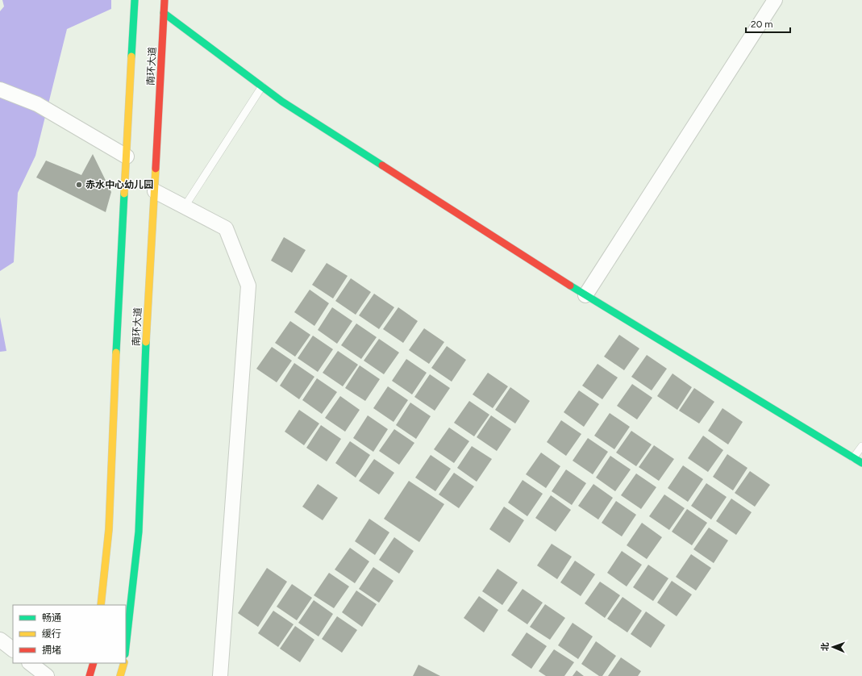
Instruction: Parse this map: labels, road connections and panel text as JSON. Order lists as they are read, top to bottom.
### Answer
{
  "streets": {
    "main road": ["南环大道"]
  },
  "places": ["赤水中心幼儿园"],
  "legend": ["畅通", "缓行", "拥堵"],
  "scale_bar": "20 m",
  "north": "left"
}
